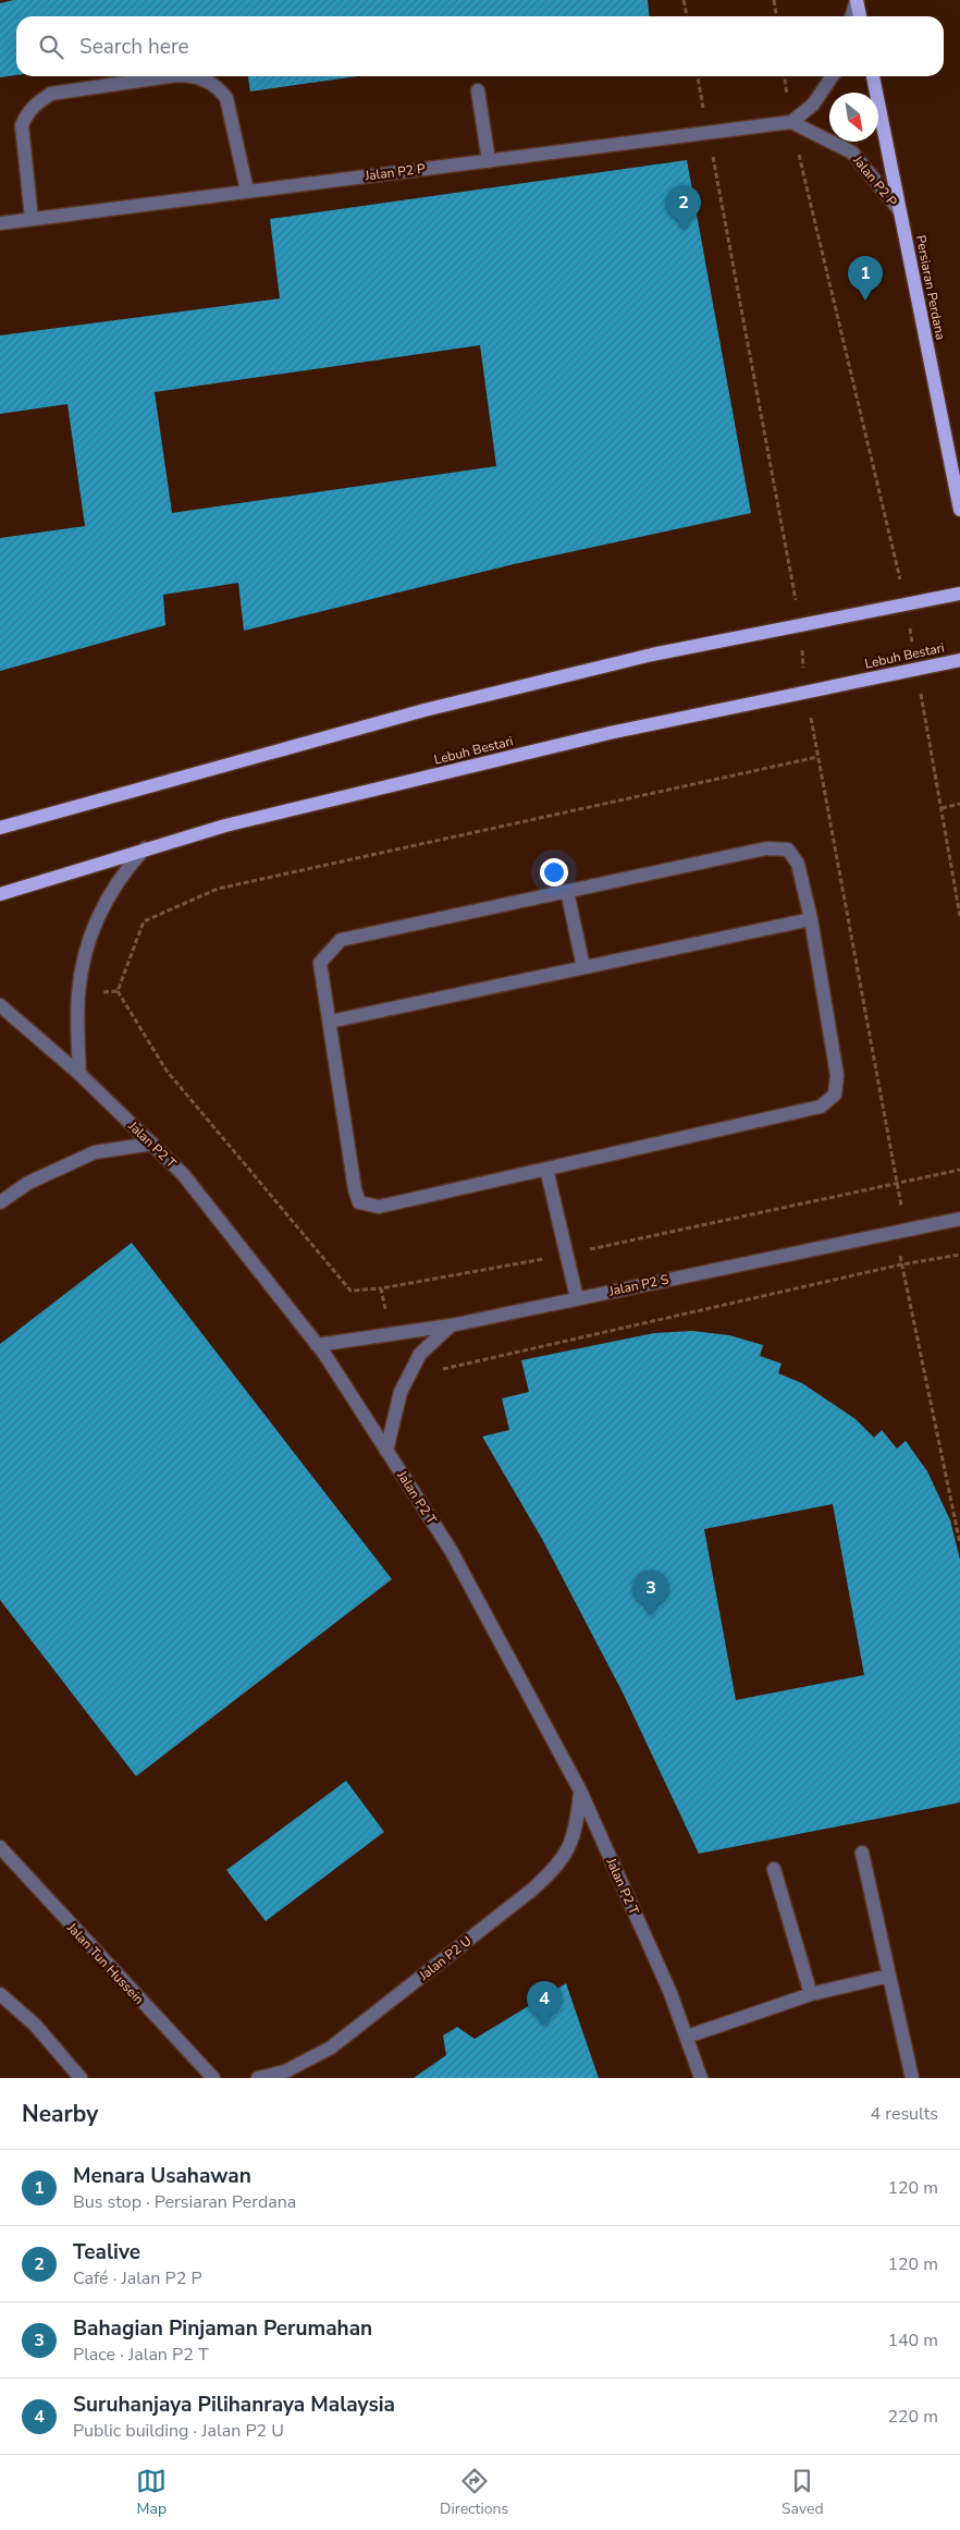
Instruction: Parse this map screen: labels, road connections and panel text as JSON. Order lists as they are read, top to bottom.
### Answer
{
  "streets": {
    "main road": ["Persiaran Perdana", "Lebuh Bestari"],
    "street": [
      "Jalan P2 P",
      "Jalan P2 T",
      "Jalan P2 S",
      "Jalan P2 U",
      "Jalan Tun Hussein"
    ]
  },
  "crossings": [
    ["Jalan P2 P", "Persiaran Perdana"],
    ["Jalan P2 T", "Jalan P2 S"],
    ["Jalan P2 T", "Jalan P2 U"]
  ],
  "north": "bottom right",
  "page": {
    "search": "Search here",
    "pins": [
      "2",
      "1",
      "3",
      "4"
    ],
    "heading": ["Nearby", "4 results"],
    "list": [
      {
        "mark": "1",
        "name": "Menara Usahawan",
        "note": "Bus stop · Persiaran Perdana",
        "value": "120 m"
      },
      {
        "mark": "2",
        "name": "Tealive",
        "note": "Café · Jalan P2 P",
        "value": "120 m"
      },
      {
        "mark": "3",
        "name": "Bahagian Pinjaman Perumahan",
        "note": "Place · Jalan P2 T",
        "value": "140 m"
      },
      {
        "mark": "4",
        "name": "Suruhanjaya Pilihanraya Malaysia",
        "note": "Public building · Jalan P2 U",
        "value": "220 m"
      }
    ],
    "nav": ["Map", "Directions", "Saved"]
  }
}
